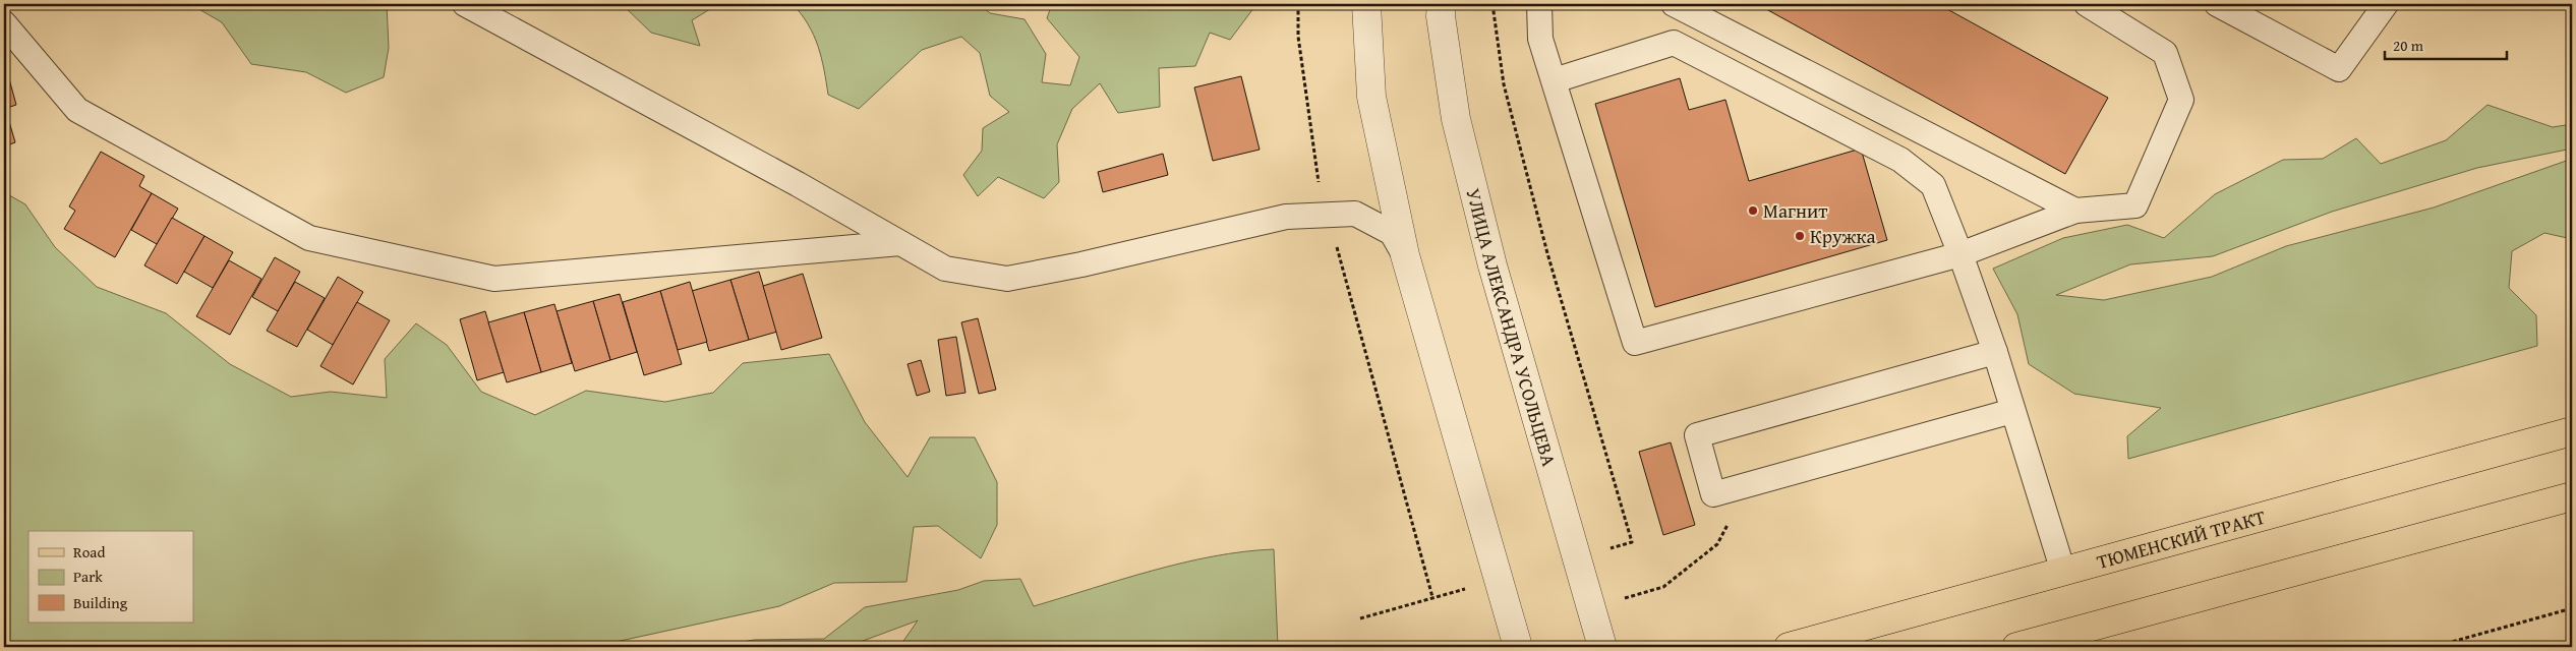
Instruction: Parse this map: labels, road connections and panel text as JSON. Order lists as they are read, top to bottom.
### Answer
{
  "streets": {
    "main road": ["ТЮМЕНСКИЙ ТРАКТ"],
    "street": ["УЛИЦА АЛЕКСАНДРА УСОЛЬЦЕВА"]
  },
  "places": ["Магнит", "Кружка"],
  "legend": ["Road", "Park", "Building"],
  "scale_bar": "20 m"
}
